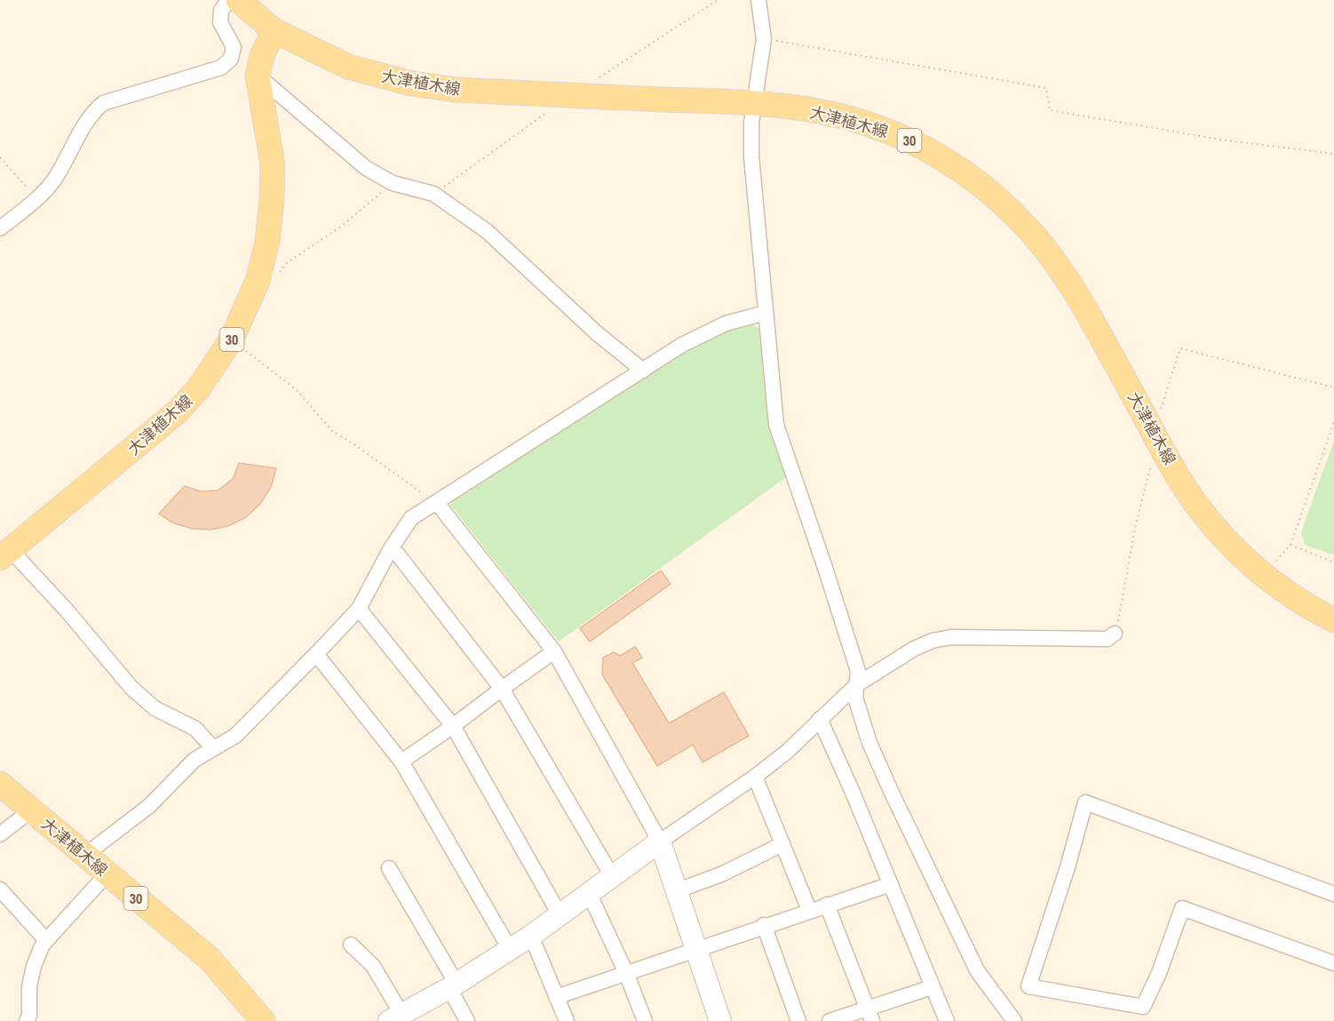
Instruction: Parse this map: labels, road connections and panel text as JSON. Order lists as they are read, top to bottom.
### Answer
{
  "streets": {
    "main road": ["大津植木線", "30"]
  }
}
